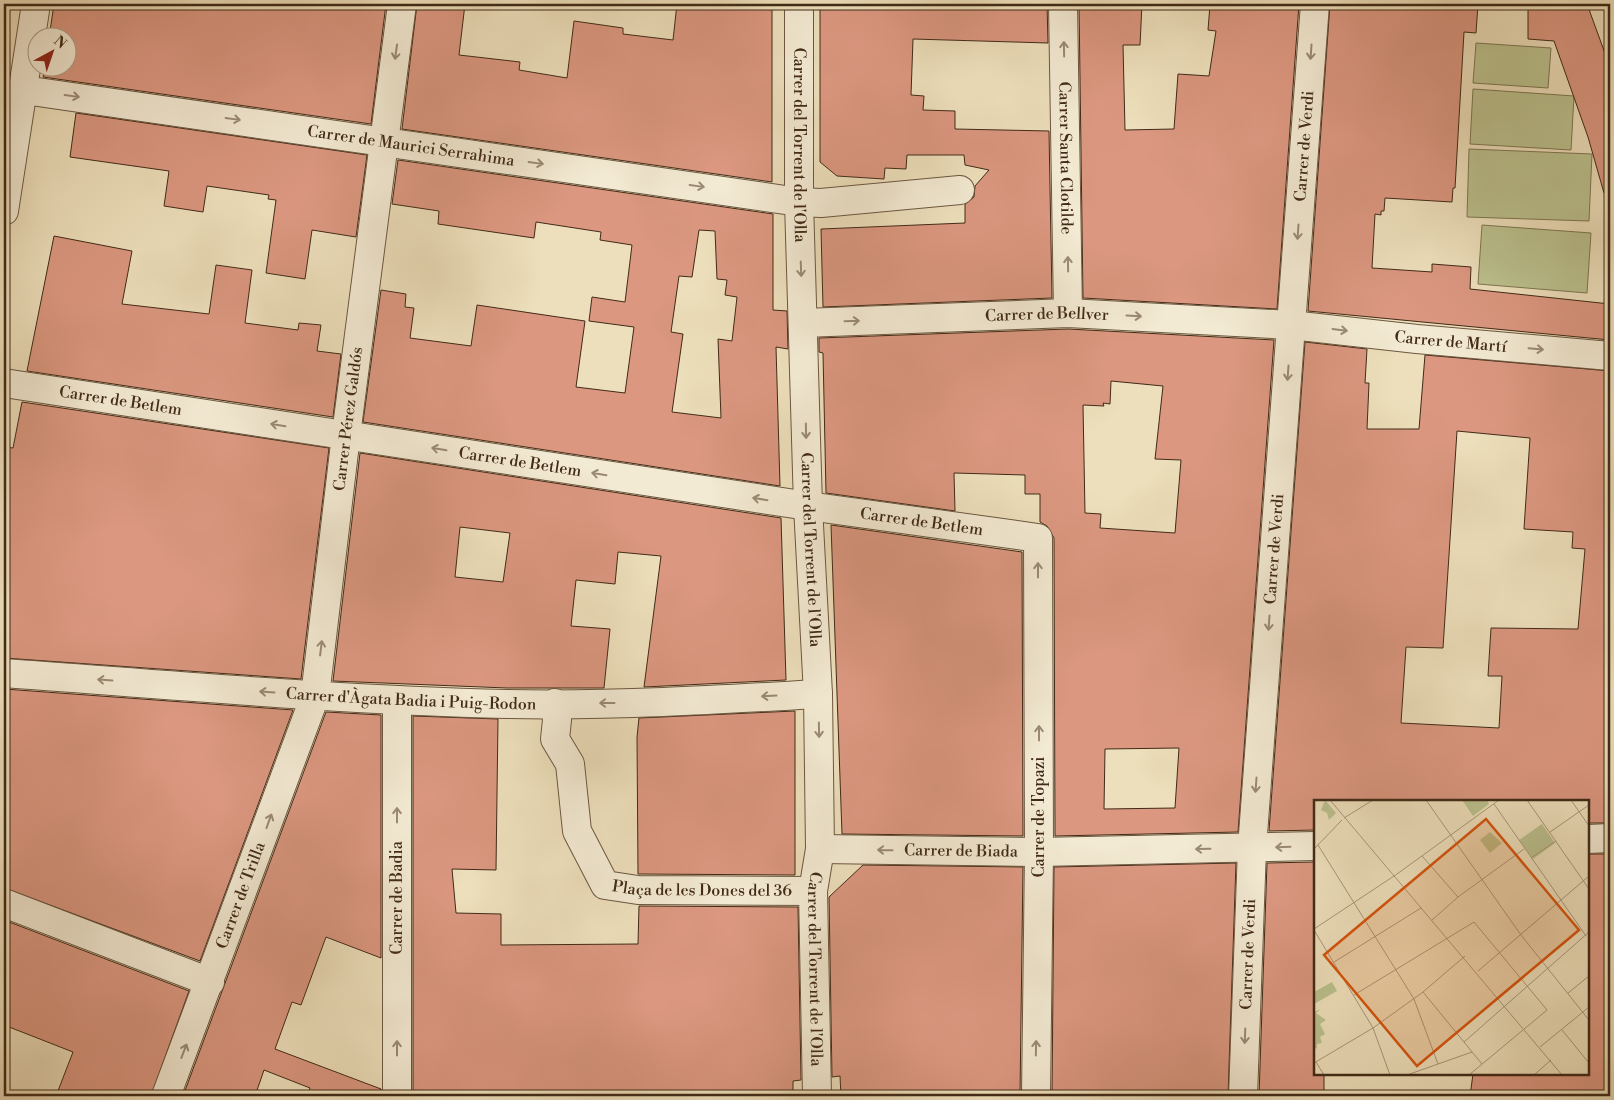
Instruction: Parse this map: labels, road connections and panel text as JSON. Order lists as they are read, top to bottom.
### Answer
{
  "streets": {
    "street": [
      "Carrer de Maurici Serrahima",
      "Carrer del Torrent de l'Olla",
      "Carrer de Verdi",
      "Carrer Santa Clotilde",
      "Carrer de Bellver",
      "Carrer de Martí",
      "Carrer de Betlem",
      "Carrer Pérez Galdós",
      "Carrer d'Àgata Badia i Puig-Rodon",
      "Carrer de Topazi",
      "Carrer de Biada",
      "Plaça de les Dones del 36",
      "Carrer de Trilla",
      "Carrer de Badia"
    ]
  },
  "crossings": [
    ["Carrer de Maurici Serrahima", "Carrer del Torrent de l'Olla"],
    ["Carrer de Maurici Serrahima", "Carrer Pérez Galdós"],
    ["Carrer del Torrent de l'Olla", "Carrer de Bellver"],
    ["Carrer del Torrent de l'Olla", "Carrer de Betlem"],
    ["Carrer del Torrent de l'Olla", "Carrer d'Àgata Badia i Puig-Rodon"],
    ["Carrer del Torrent de l'Olla", "Carrer de Biada"],
    ["Carrer del Torrent de l'Olla", "Plaça de les Dones del 36"],
    ["Carrer de Verdi", "Carrer de Bellver"],
    ["Carrer de Verdi", "Carrer de Martí"],
    ["Carrer de Verdi", "Carrer de Biada"],
    ["Carrer Santa Clotilde", "Carrer de Bellver"],
    ["Carrer de Bellver", "Carrer de Martí"],
    ["Carrer de Betlem", "Carrer Pérez Galdós"],
    ["Carrer de Betlem", "Carrer de Topazi"],
    ["Carrer Pérez Galdós", "Carrer d'Àgata Badia i Puig-Rodon"],
    ["Carrer Pérez Galdós", "Carrer de Trilla"],
    ["Carrer d'Àgata Badia i Puig-Rodon", "Plaça de les Dones del 36"],
    ["Carrer d'Àgata Badia i Puig-Rodon", "Carrer de Trilla"],
    ["Carrer d'Àgata Badia i Puig-Rodon", "Carrer de Badia"],
    ["Carrer de Topazi", "Carrer de Biada"]
  ],
  "one_way": [
    "Carrer de Maurici Serrahima",
    "Carrer del Torrent de l'Olla",
    "Carrer de Verdi",
    "Carrer Santa Clotilde",
    "Carrer de Bellver",
    "Carrer de Martí",
    "Carrer de Betlem",
    "Carrer d'Àgata Badia i Puig-Rodon",
    "Carrer de Topazi",
    "Carrer de Biada",
    "Carrer de Trilla",
    "Carrer de Badia"
  ],
  "north": "top right"
}
